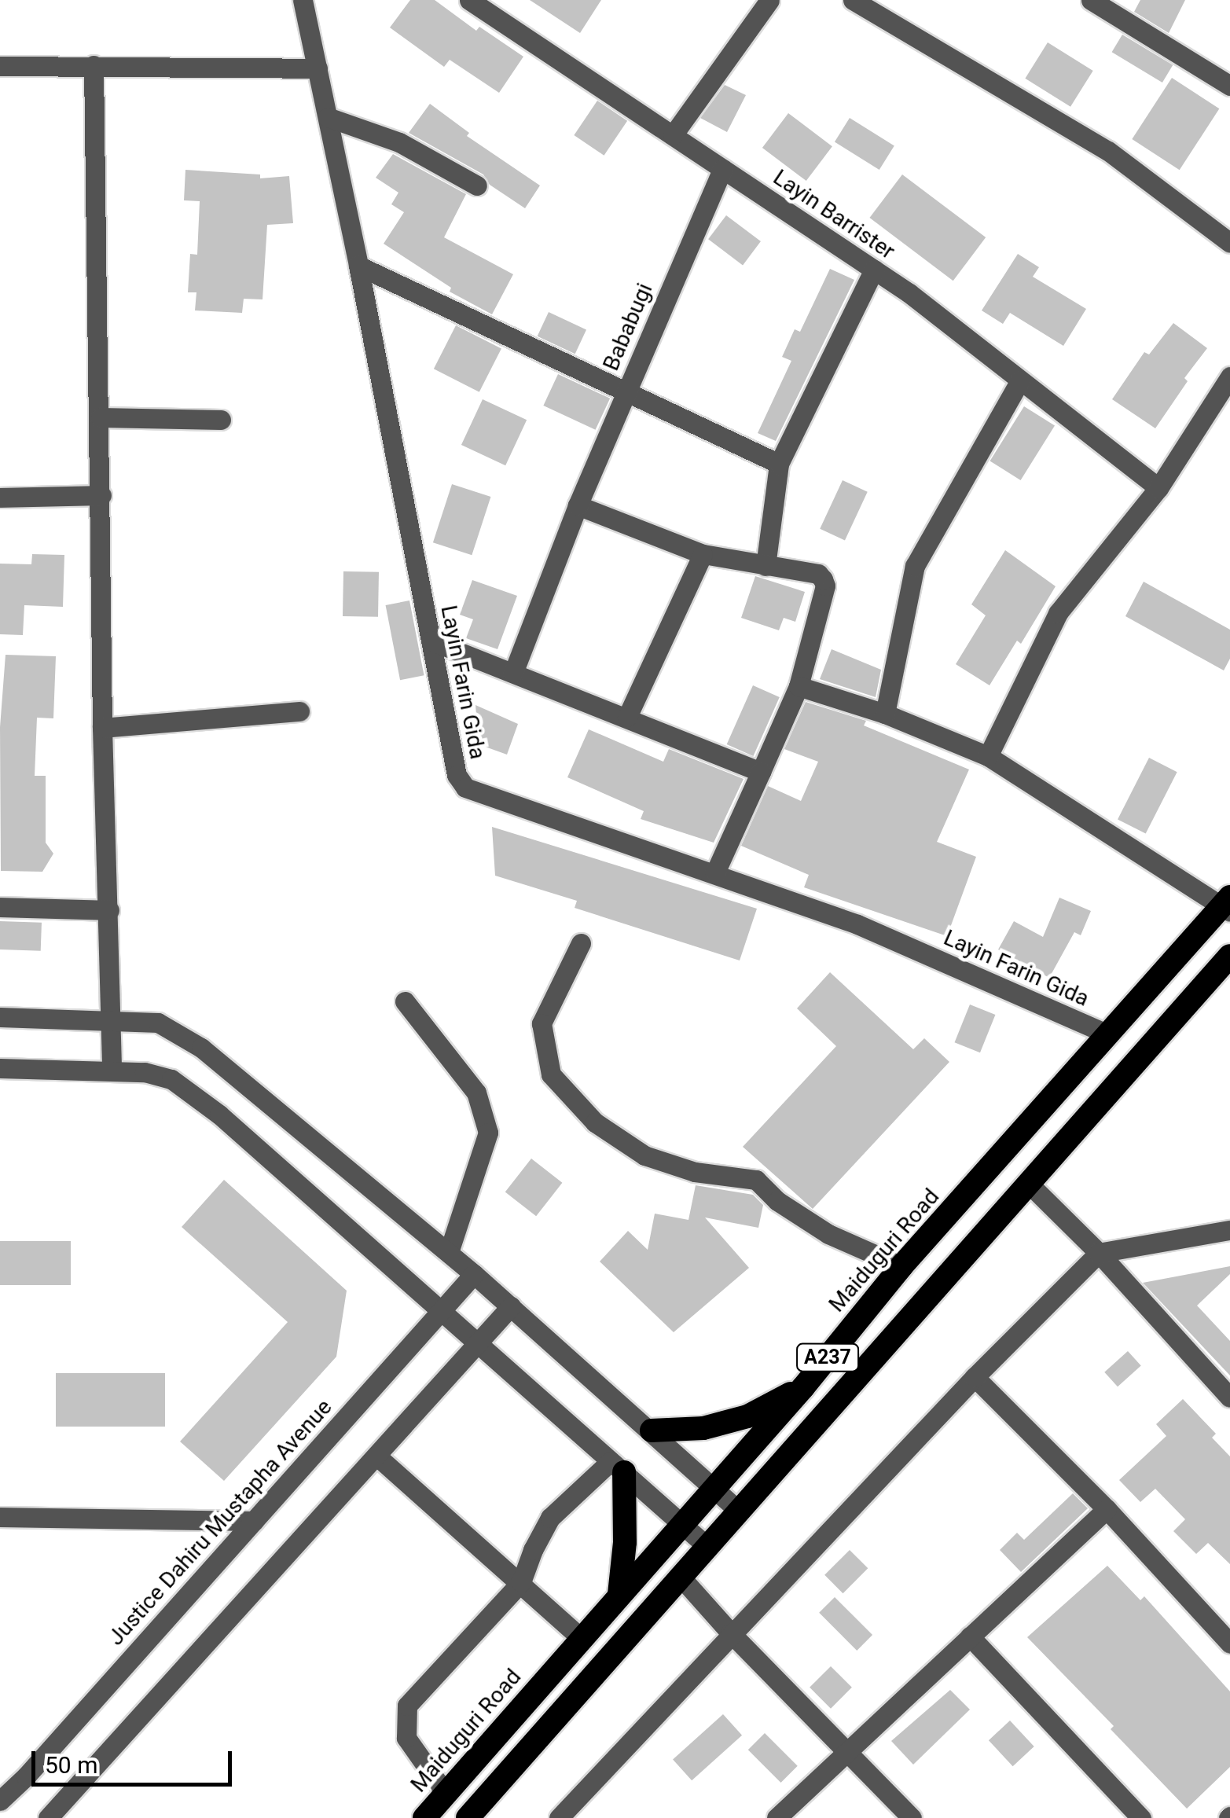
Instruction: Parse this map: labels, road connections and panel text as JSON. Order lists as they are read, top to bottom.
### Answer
{
  "streets": {
    "highway": ["Maiduguri Road", "A237"],
    "street": [
      "Layin Barrister",
      "Bababugi",
      "Layin Farin Gida",
      "Justice Dahiru Mustapha Avenue"
    ]
  },
  "crossings": [
    ["Layin Barrister", "Bababugi"],
    ["Layin Farin Gida", "Maiduguri Road"]
  ],
  "scale_bar": "50 m"
}
